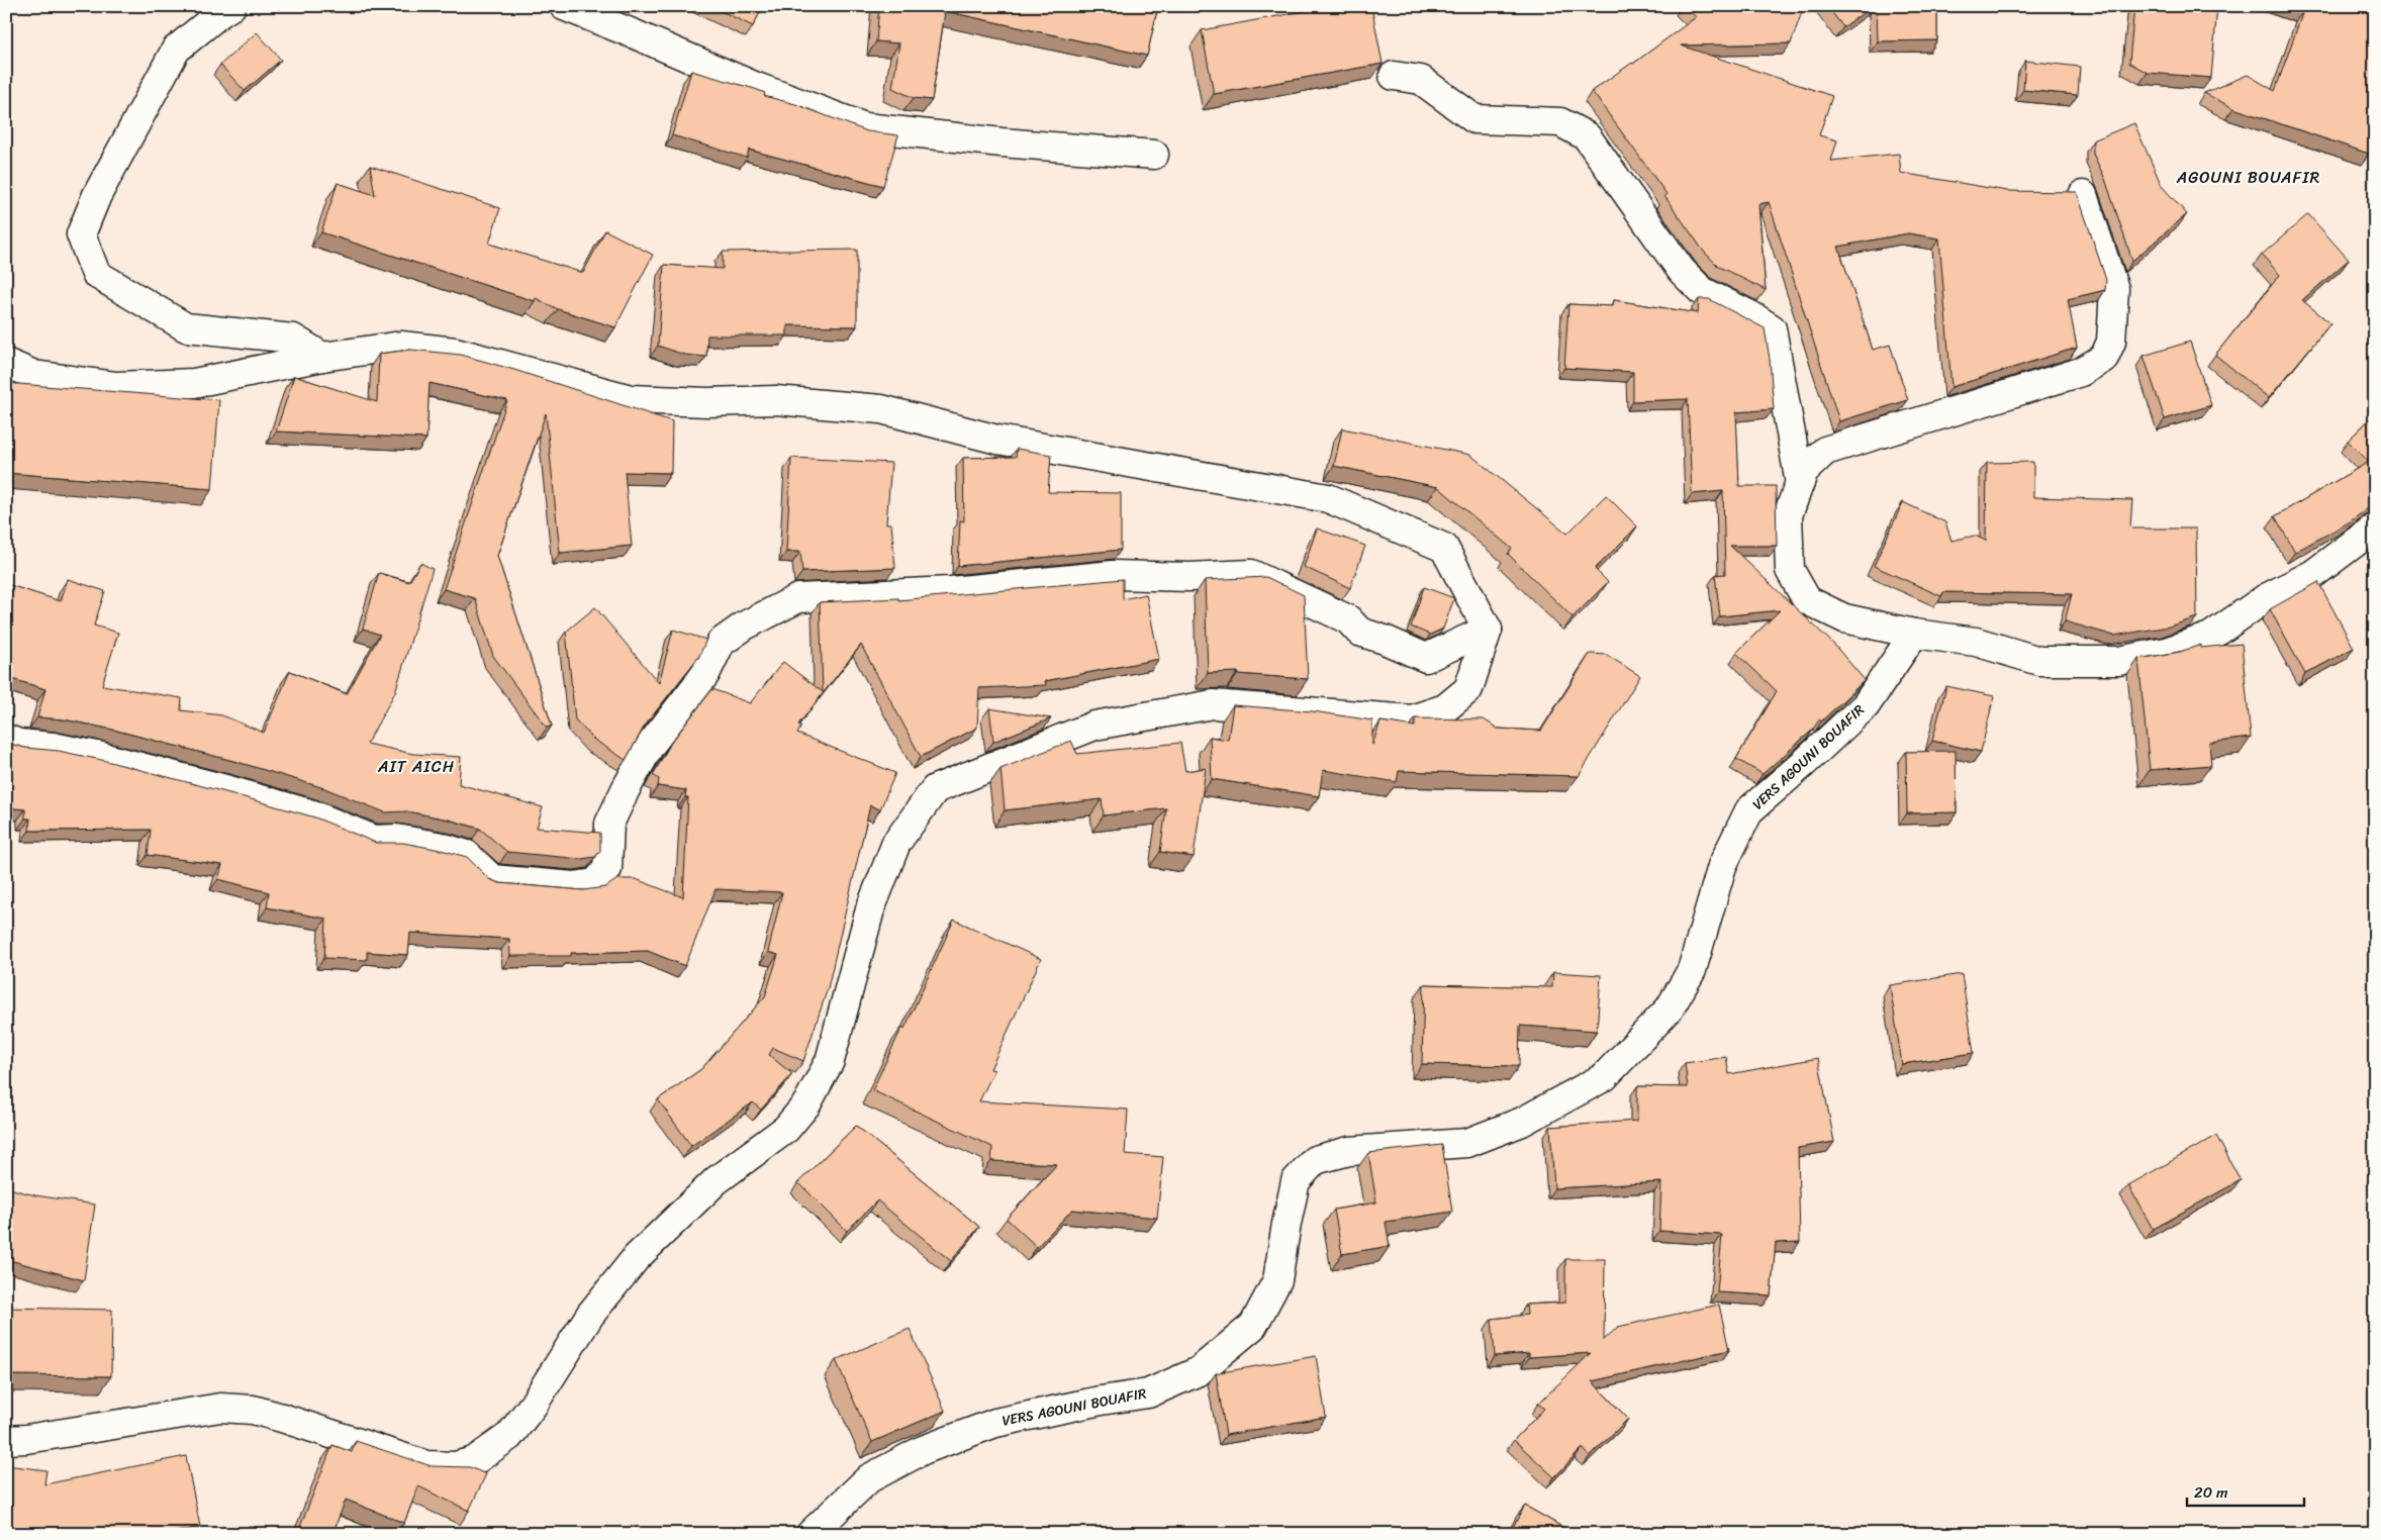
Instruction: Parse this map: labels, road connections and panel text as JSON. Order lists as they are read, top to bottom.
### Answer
{
  "streets": {
    "street": ["VERS AGOUNI BOUAFIR"]
  },
  "districts": ["AGOUNI BOUAFIR", "AIT AICH"],
  "scale_bar": "20 m"
}
